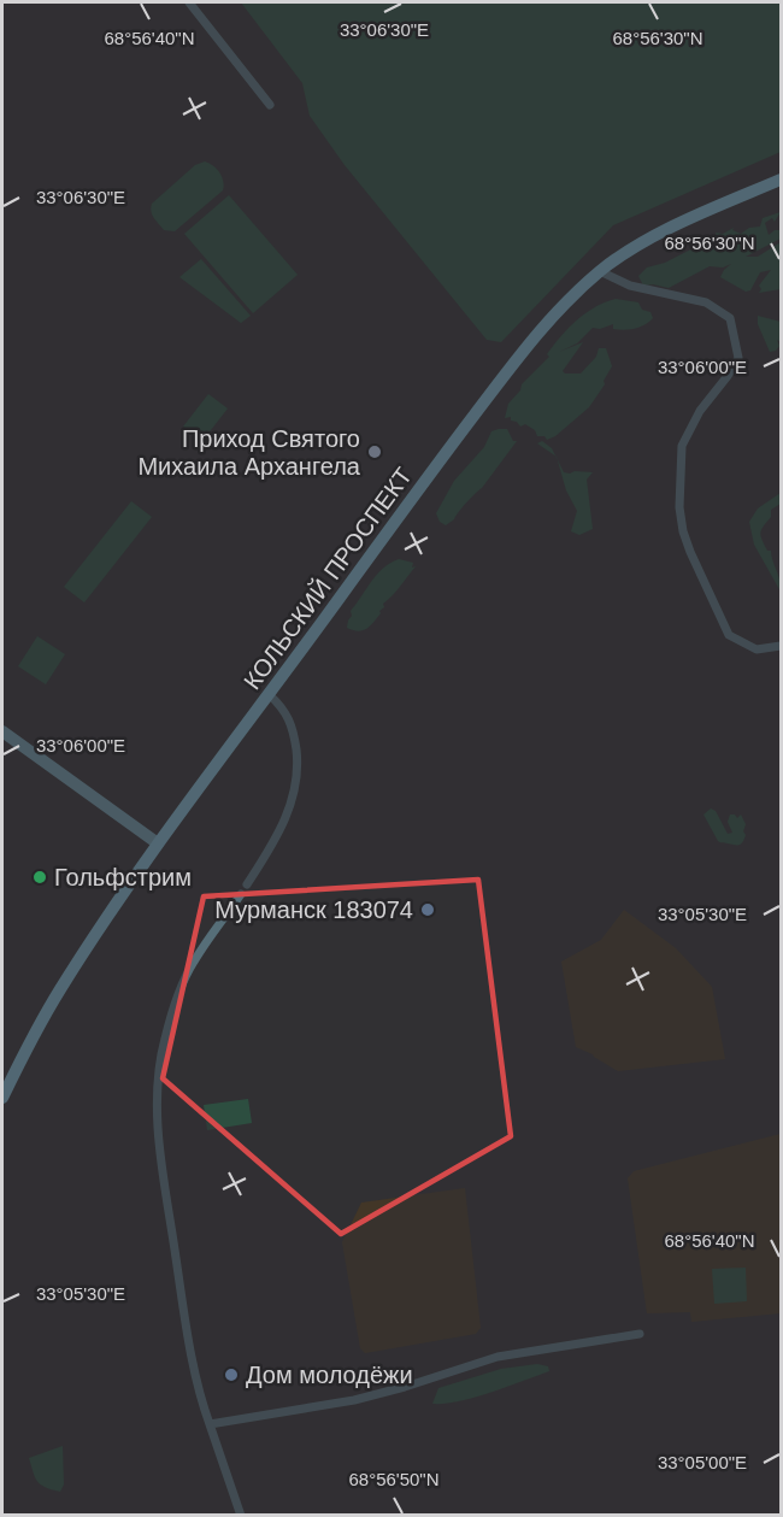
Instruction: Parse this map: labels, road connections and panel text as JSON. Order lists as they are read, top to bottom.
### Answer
{
  "streets": {
    "main road": ["КОЛЬСКИЙ ПРОСПЕКТ"]
  },
  "places": [
    "Приход Святого Михаила Архангела",
    "Гольфстрим",
    "Мурманск 183074",
    "Дом молодёжи"
  ],
  "coordinates": [
    "33°06'30\"E",
    "68°56'40\"N",
    "68°56'30\"N",
    "33°06'00\"E",
    "33°05'30\"E",
    "33°05'00\"E",
    "68°56'50\"N"
  ]
}
